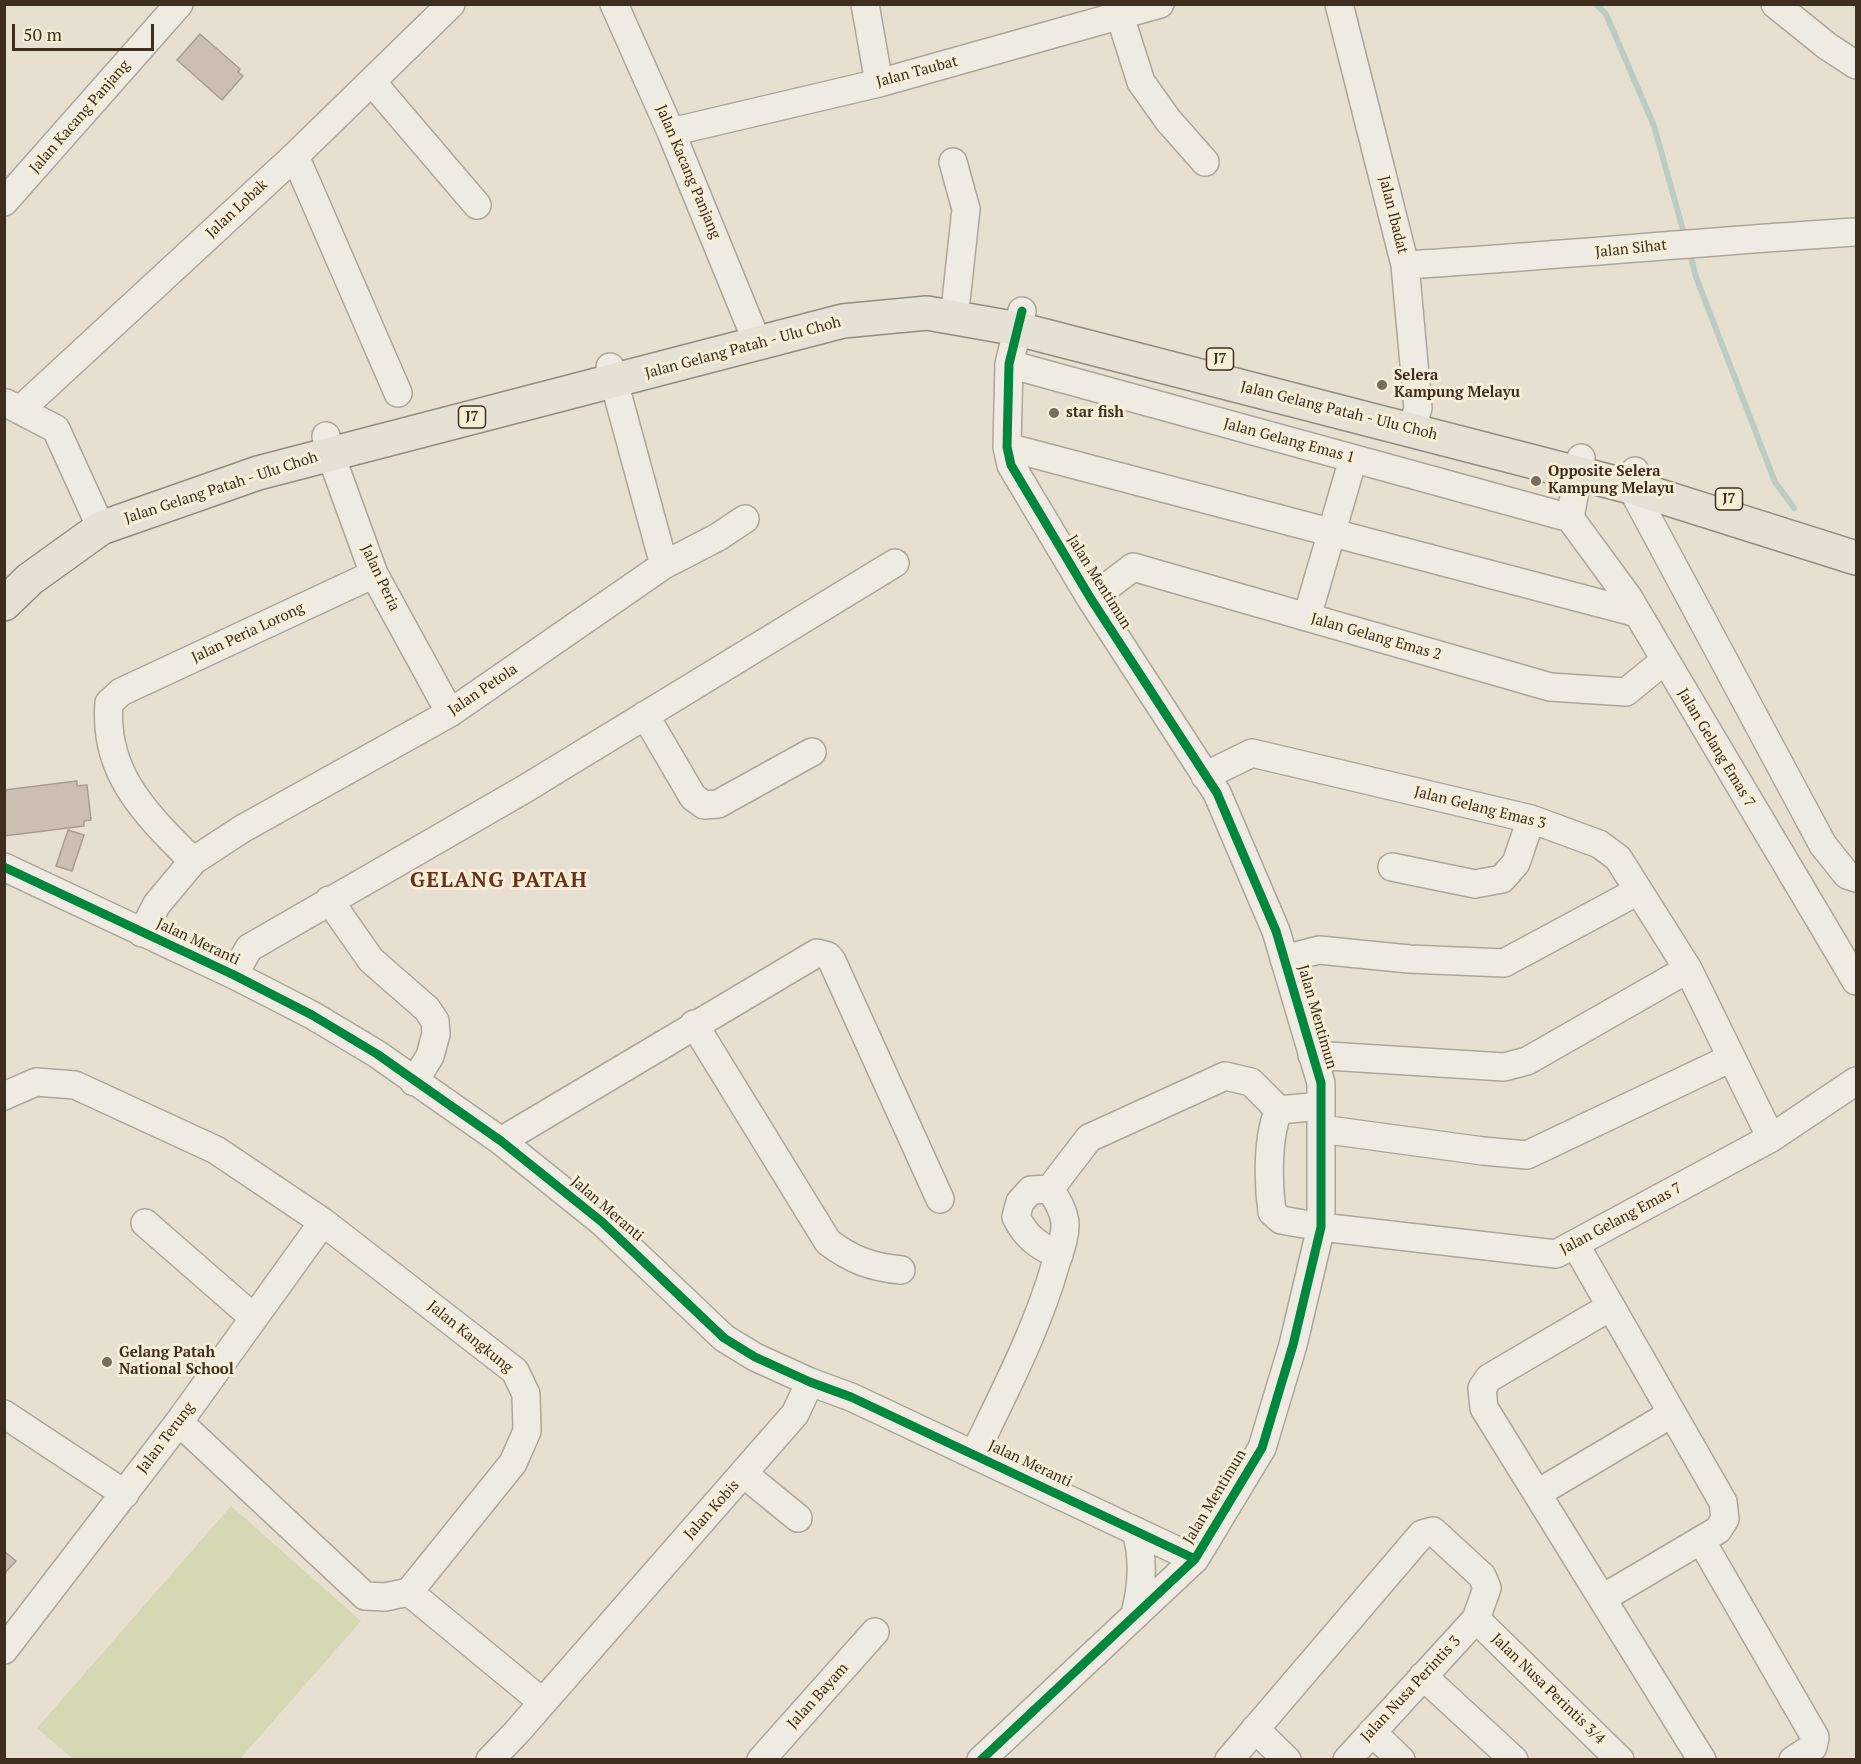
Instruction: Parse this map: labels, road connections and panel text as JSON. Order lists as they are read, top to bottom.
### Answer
{
  "streets": {
    "main road": ["Jalan Gelang Patah - Ulu Choh", "J7"],
    "street": [
      "Jalan Taubat",
      "Jalan Kacang Panjang",
      "Jalan Lobak",
      "Jalan Ibadat",
      "Jalan Sihat",
      "Jalan Gelang Emas 1",
      "Jalan Peria",
      "Jalan Mentimun",
      "Jalan Peria Lorong",
      "Jalan Gelang Emas 2",
      "Jalan Petola",
      "Jalan Gelang Emas 7",
      "Jalan Gelang Emas 3",
      "Jalan Meranti",
      "Jalan Kangkung",
      "Jalan Terung",
      "Jalan Kobis",
      "Jalan Nusa Perintis 3",
      "Jalan Nusa Perintis 3/4",
      "Jalan Bayam"
    ]
  },
  "crossings": [
    ["Jalan Taubat", "Jalan Kacang Panjang"],
    ["Jalan Kacang Panjang", "Jalan Gelang Patah - Ulu Choh"],
    ["Jalan Ibadat", "Jalan Sihat"],
    ["Jalan Ibadat", "Jalan Gelang Patah - Ulu Choh"],
    ["Jalan Gelang Patah - Ulu Choh", "Jalan Peria"],
    ["Jalan Gelang Patah - Ulu Choh", "Jalan Mentimun"],
    ["Jalan Gelang Emas 1", "Jalan Mentimun"],
    ["Jalan Gelang Emas 1", "Jalan Gelang Emas 7"],
    ["Jalan Peria", "Jalan Peria Lorong"],
    ["Jalan Peria", "Jalan Petola"],
    ["Jalan Mentimun", "Jalan Gelang Emas 2"],
    ["Jalan Mentimun", "Jalan Gelang Emas 7"],
    ["Jalan Mentimun", "Jalan Gelang Emas 3"],
    ["Jalan Mentimun", "Jalan Meranti"],
    ["Jalan Peria Lorong", "Jalan Petola"],
    ["Jalan Gelang Emas 2", "Jalan Gelang Emas 7"],
    ["Jalan Petola", "Jalan Meranti"],
    ["Jalan Gelang Emas 7", "Jalan Gelang Emas 3"],
    ["Jalan Meranti", "Jalan Kobis"],
    ["Jalan Kangkung", "Jalan Terung"],
    ["Jalan Nusa Perintis 3", "Jalan Nusa Perintis 3/4"]
  ],
  "districts": ["GELANG PATAH"],
  "places": [
    "Selera Kampung Melayu",
    "star fish",
    "Opposite Selera Kampung Melayu",
    "Gelang Patah National School"
  ],
  "scale_bar": "50 m"
}
